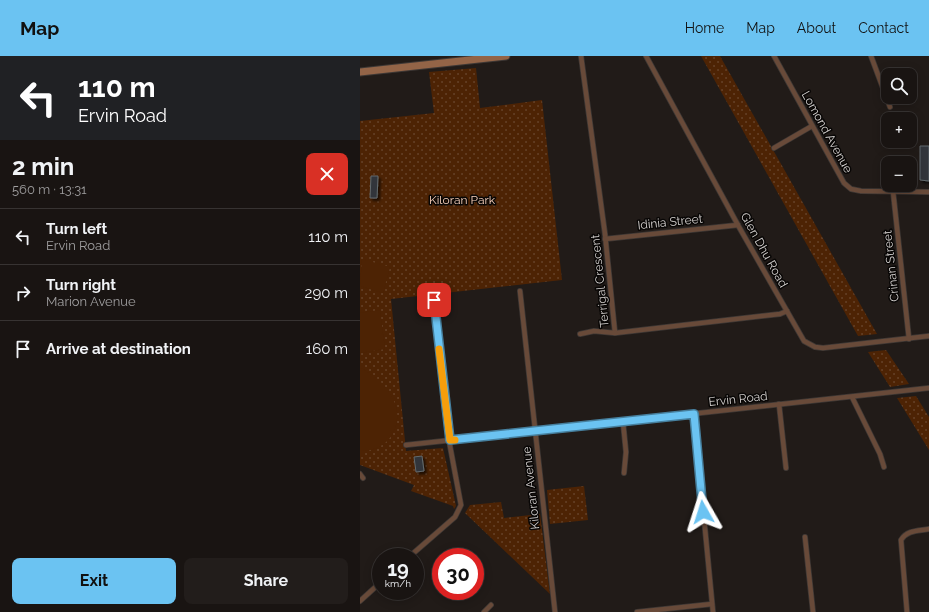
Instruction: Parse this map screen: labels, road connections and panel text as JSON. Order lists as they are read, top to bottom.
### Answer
{
  "streets": {
    "street": [
      "Lomond Avenue",
      "Idinia Street",
      "Glen Dhu Road",
      "Crinan Street",
      "Terrigal Crescent",
      "Ervin Road",
      "Kiloran Avenue"
    ]
  },
  "crossings": [
    ["Idinia Street", "Glen Dhu Road"],
    ["Idinia Street", "Terrigal Crescent"],
    ["Glen Dhu Road", "Crinan Street"],
    ["Glen Dhu Road", "Terrigal Crescent"],
    ["Ervin Road", "Kiloran Avenue"]
  ],
  "parks": ["Kiloran Park"],
  "page": {
    "header": "Map",
    "nav": [
      "Home",
      "Map",
      "About",
      "Contact"
    ],
    "turn": ["110 m", "Ervin Road"],
    "map_buttons": ["+", "−"],
    "heading": ["2 min", "560 m · 13:31"],
    "list": [
      {
        "name": "Turn left",
        "note": "Ervin Road",
        "value": "110 m"
      },
      {
        "name": "Turn right",
        "note": "Marion Avenue",
        "value": "290 m"
      },
      {
        "name": "Arrive at destination",
        "value": "160 m"
      }
    ],
    "speed": "19 km/h",
    "limit": "30",
    "buttons": ["Exit", "Share"]
  }
}
